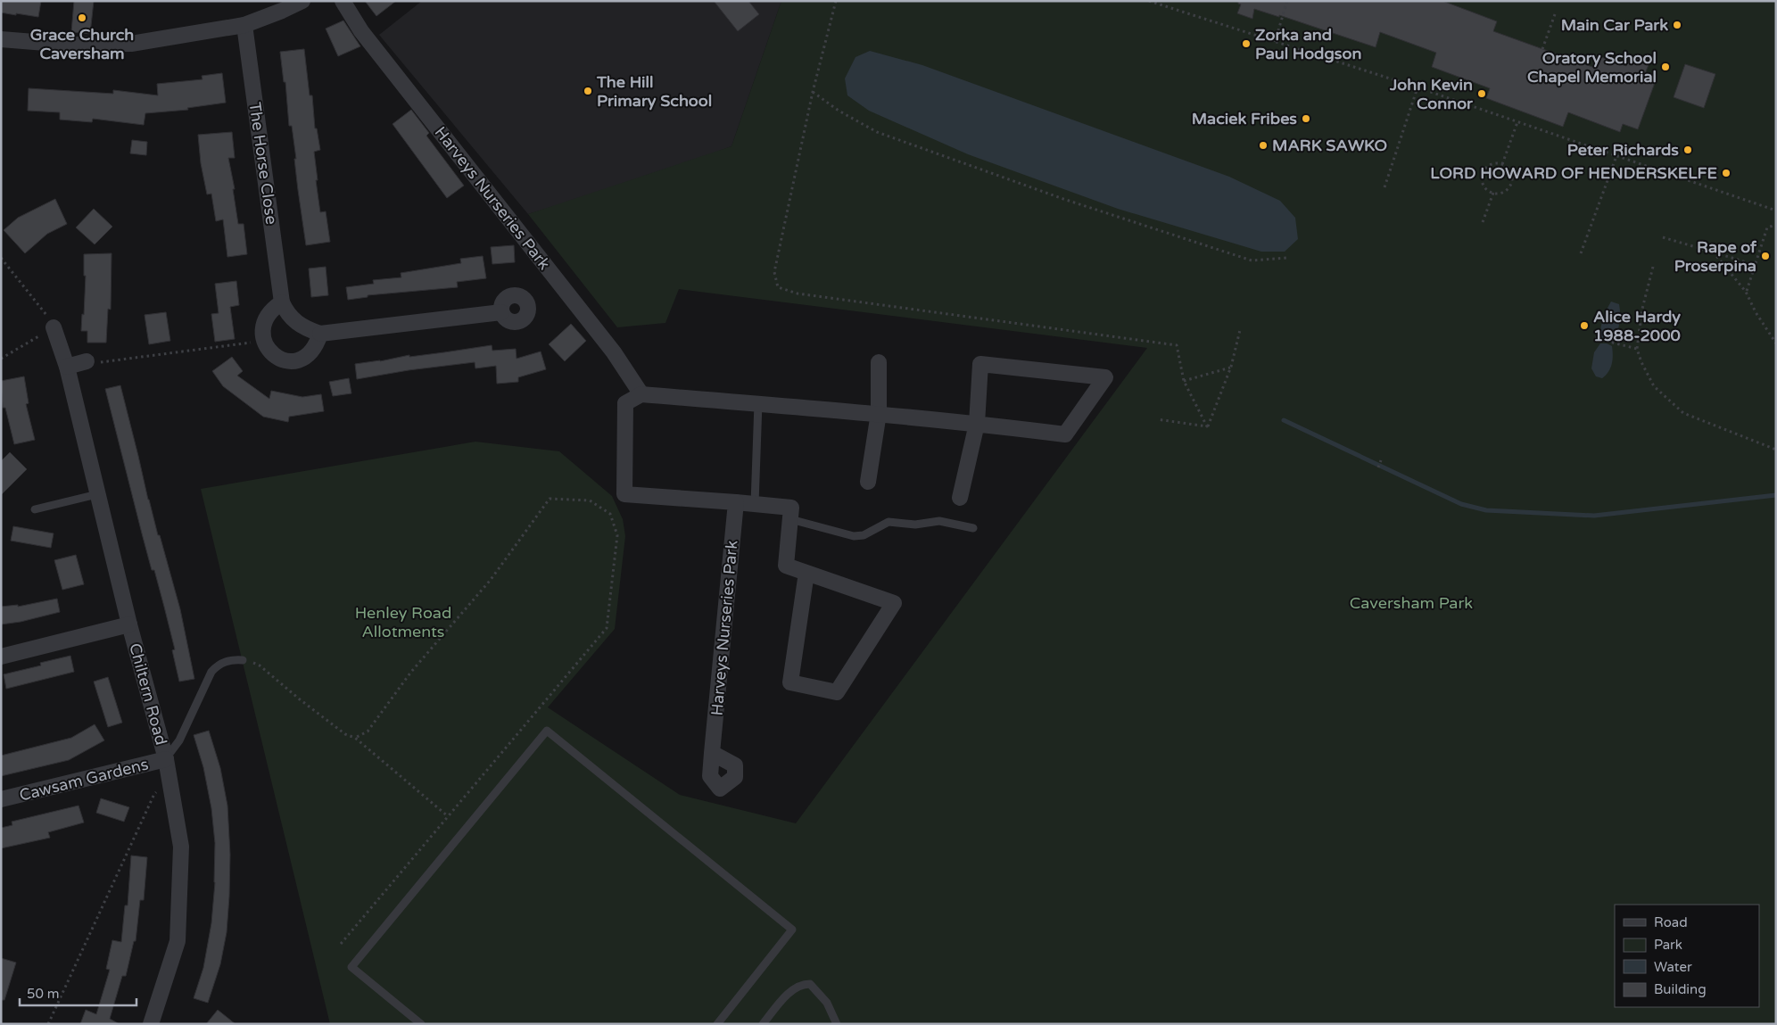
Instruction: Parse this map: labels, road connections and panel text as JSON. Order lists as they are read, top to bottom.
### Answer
{
  "streets": {
    "street": [
      "The Horse Close",
      "Harveys Nurseries Park",
      "Chiltern Road",
      "Cawsam Gardens"
    ]
  },
  "crossings": [
    ["Chiltern Road", "Cawsam Gardens"]
  ],
  "parks": ["Caversham Park", "Henley Road Allotments"],
  "places": [
    "Grace Church Caversham",
    "Main Car Park",
    "Zorka and Paul Hodgson",
    "Oratory School Chapel Memorial",
    "The Hill Primary School",
    "John Kevin Connor",
    "Maciek Fribes",
    "MARK SAWKO",
    "Peter Richards",
    "LORD HOWARD OF HENDERSKELFE",
    "Rape of Proserpina",
    "Alice Hardy 1988-2000"
  ],
  "legend": [
    "Road",
    "Park",
    "Water",
    "Building"
  ],
  "scale_bar": "50 m"
}
